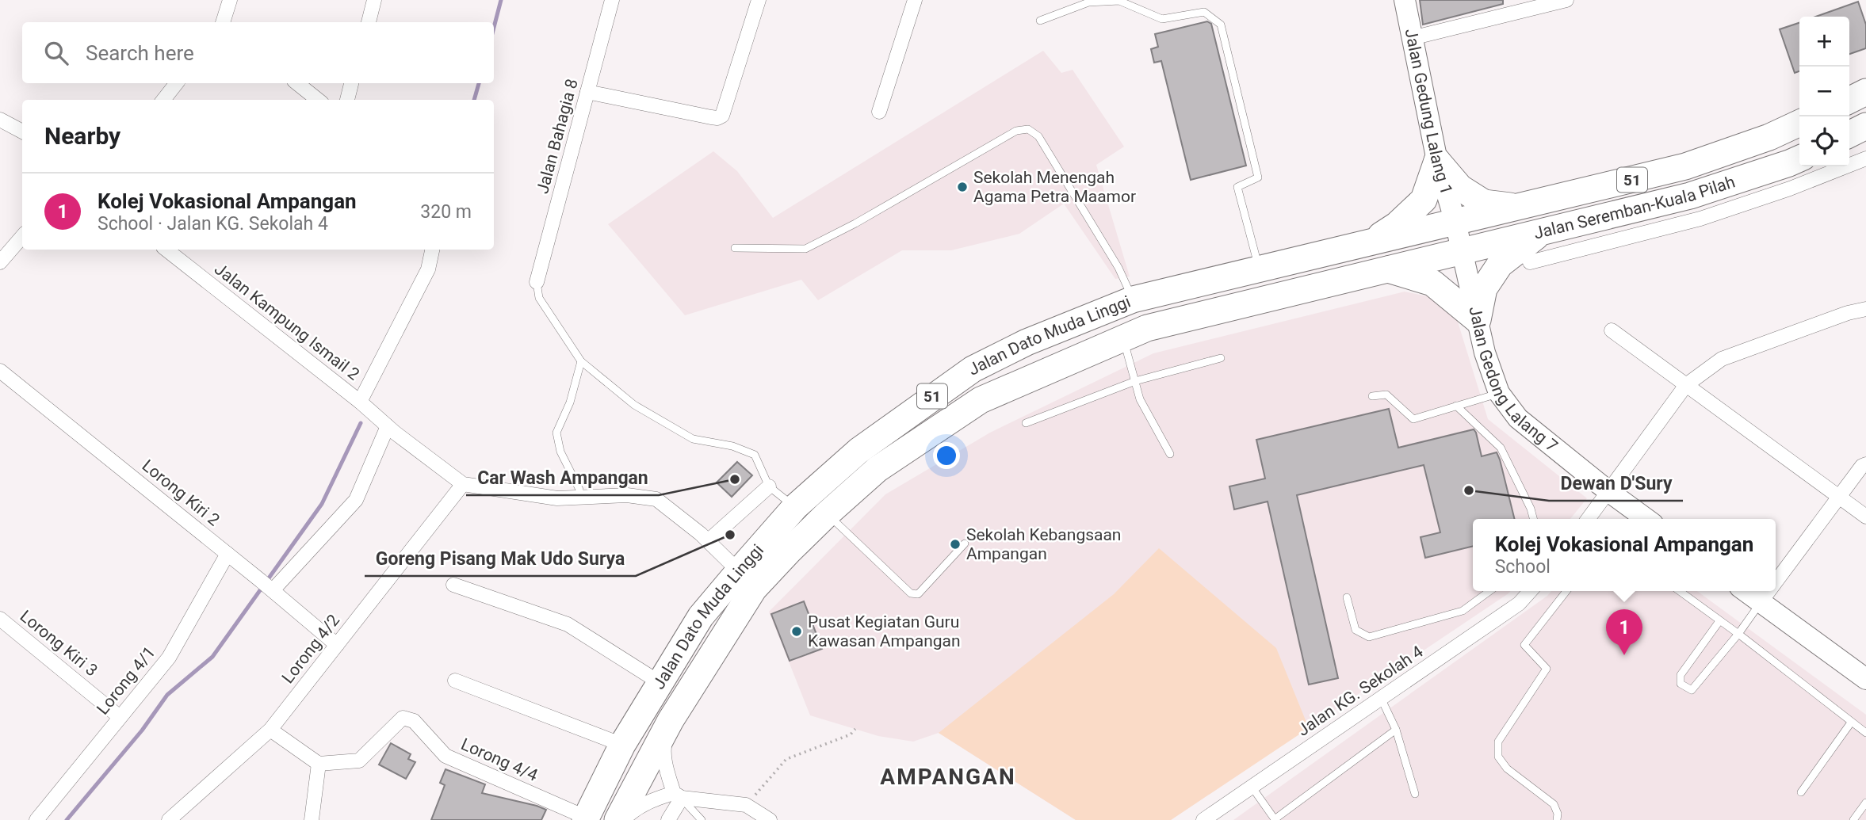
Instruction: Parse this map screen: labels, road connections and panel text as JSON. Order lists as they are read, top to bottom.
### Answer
{
  "streets": {
    "highway": ["51", "Jalan Seremban-Kuala Pilah", "Jalan Dato Muda Linggi"],
    "street": [
      "Jalan Gedung Lalang 1",
      "Jalan Bahagia 8",
      "Jalan Kampung Ismail 2",
      "Jalan Gedong Lalang 7",
      "Lorong Kiri 2",
      "Lorong Kiri 3",
      "Lorong 4/2",
      "Lorong 4/1",
      "Jalan KG. Sekolah 4",
      "Lorong 4/4"
    ]
  },
  "crossings": [
    ["Jalan Gedung Lalang 1", "Jalan Seremban-Kuala Pilah"],
    ["Jalan Gedung Lalang 1", "Jalan Dato Muda Linggi"],
    ["Jalan Gedung Lalang 1", "Jalan Gedong Lalang 7"],
    ["Jalan Seremban-Kuala Pilah", "Jalan Dato Muda Linggi"],
    ["Jalan Seremban-Kuala Pilah", "Jalan Gedong Lalang 7"],
    ["Jalan Kampung Ismail 2", "Lorong 4/2"],
    ["Jalan Dato Muda Linggi", "Jalan Gedong Lalang 7"],
    ["Jalan Dato Muda Linggi", "Lorong 4/4"],
    ["Lorong Kiri 2", "Lorong 4/2"],
    ["Lorong Kiri 2", "Lorong 4/1"],
    ["Lorong Kiri 3", "Lorong 4/1"]
  ],
  "districts": ["AMPANGAN"],
  "places": [
    "Sekolah Menengah Agama Petra Maamor",
    "Car Wash Ampangan",
    "Dewan D'Sury",
    "Goreng Pisang Mak Udo Surya",
    "Sekolah Kebangsaan Ampangan",
    "Pusat Kegiatan Guru Kawasan Ampangan"
  ],
  "page": {
    "map_buttons": ["+", "−"],
    "search": "Search here",
    "heading": "Nearby",
    "list": [
      {
        "mark": "1",
        "name": "Kolej Vokasional Ampangan",
        "note": "School · Jalan KG. Sekolah 4",
        "value": "320 m"
      }
    ],
    "popup": ["Kolej Vokasional Ampangan", "School"],
    "pins": "1"
  }
}
